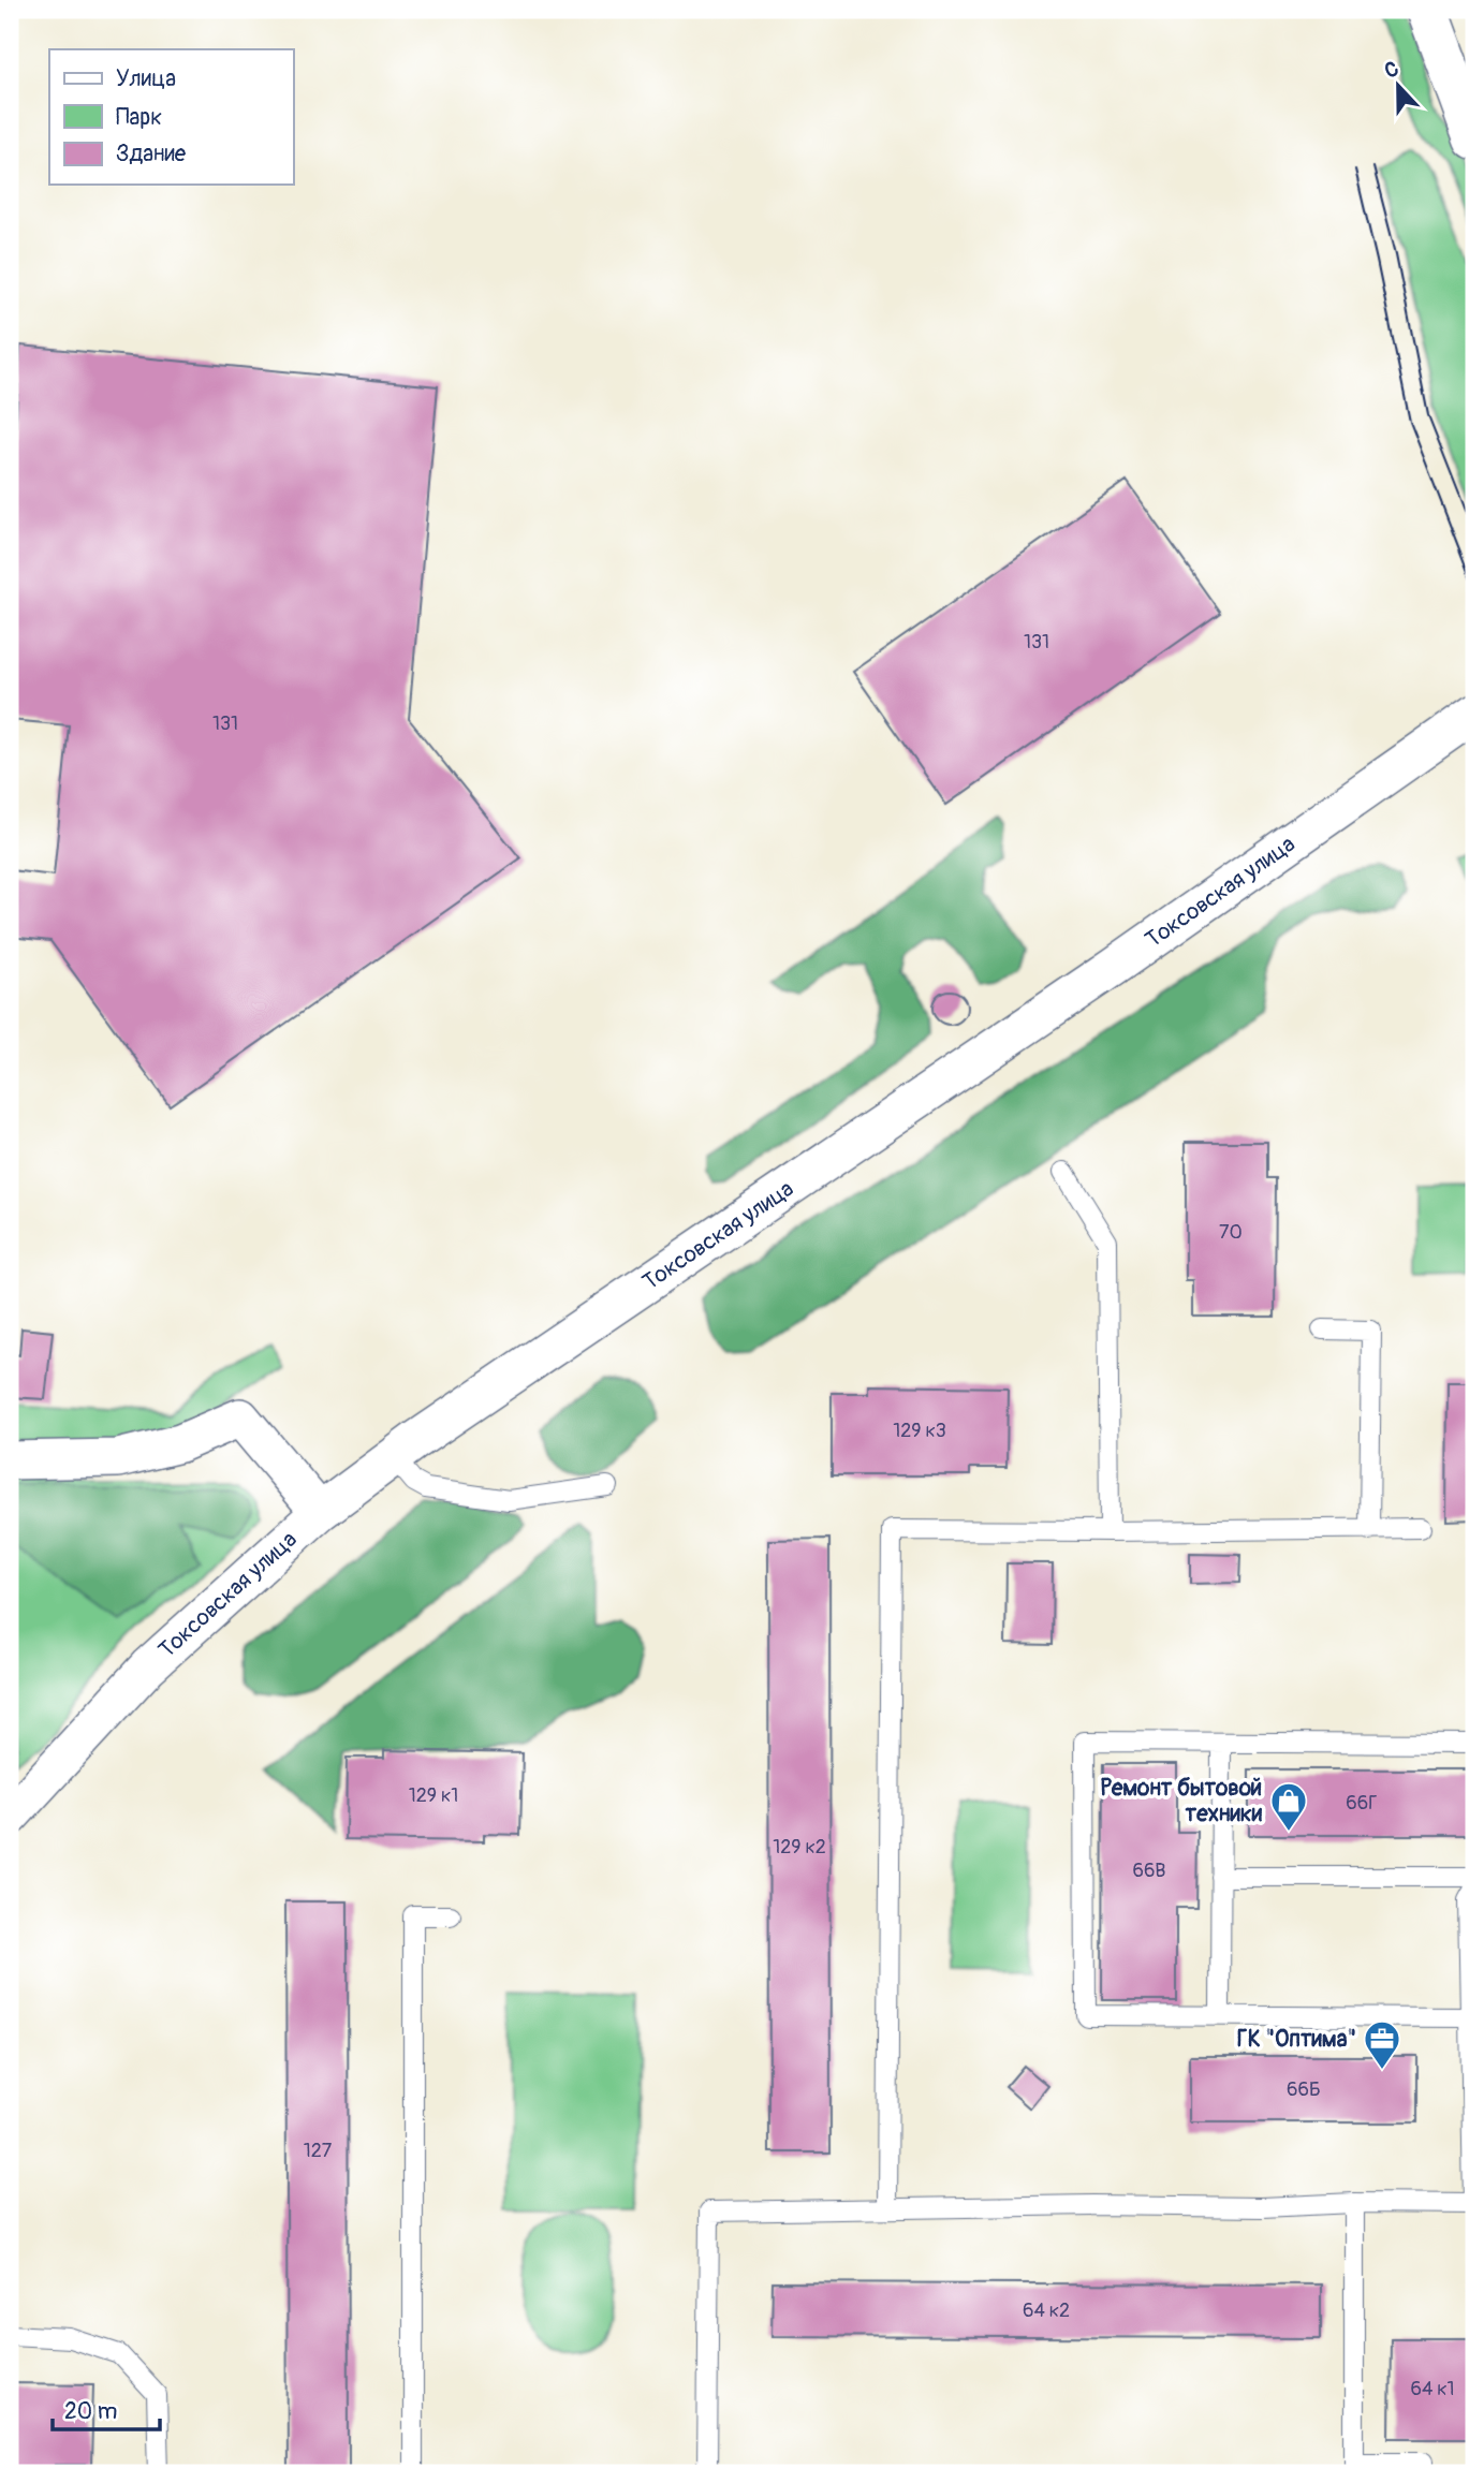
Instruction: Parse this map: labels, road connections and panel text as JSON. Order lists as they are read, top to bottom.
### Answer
{
  "streets": {
    "street": ["Токсовская улица"]
  },
  "places": {
    "shop": ["Ремонт бытовой техники"],
    "office": ["ГК \"Оптима\""]
  },
  "house_numbers": [
    "131",
    "131",
    "70",
    "129 к3",
    "129 к1",
    "66Г",
    "129 к2",
    "66В",
    "66Б",
    "127",
    "64 к2",
    "64 к1"
  ],
  "legend": ["Улица", "Парк", "Здание"],
  "scale_bar": "20 m",
  "north": "top"
}
